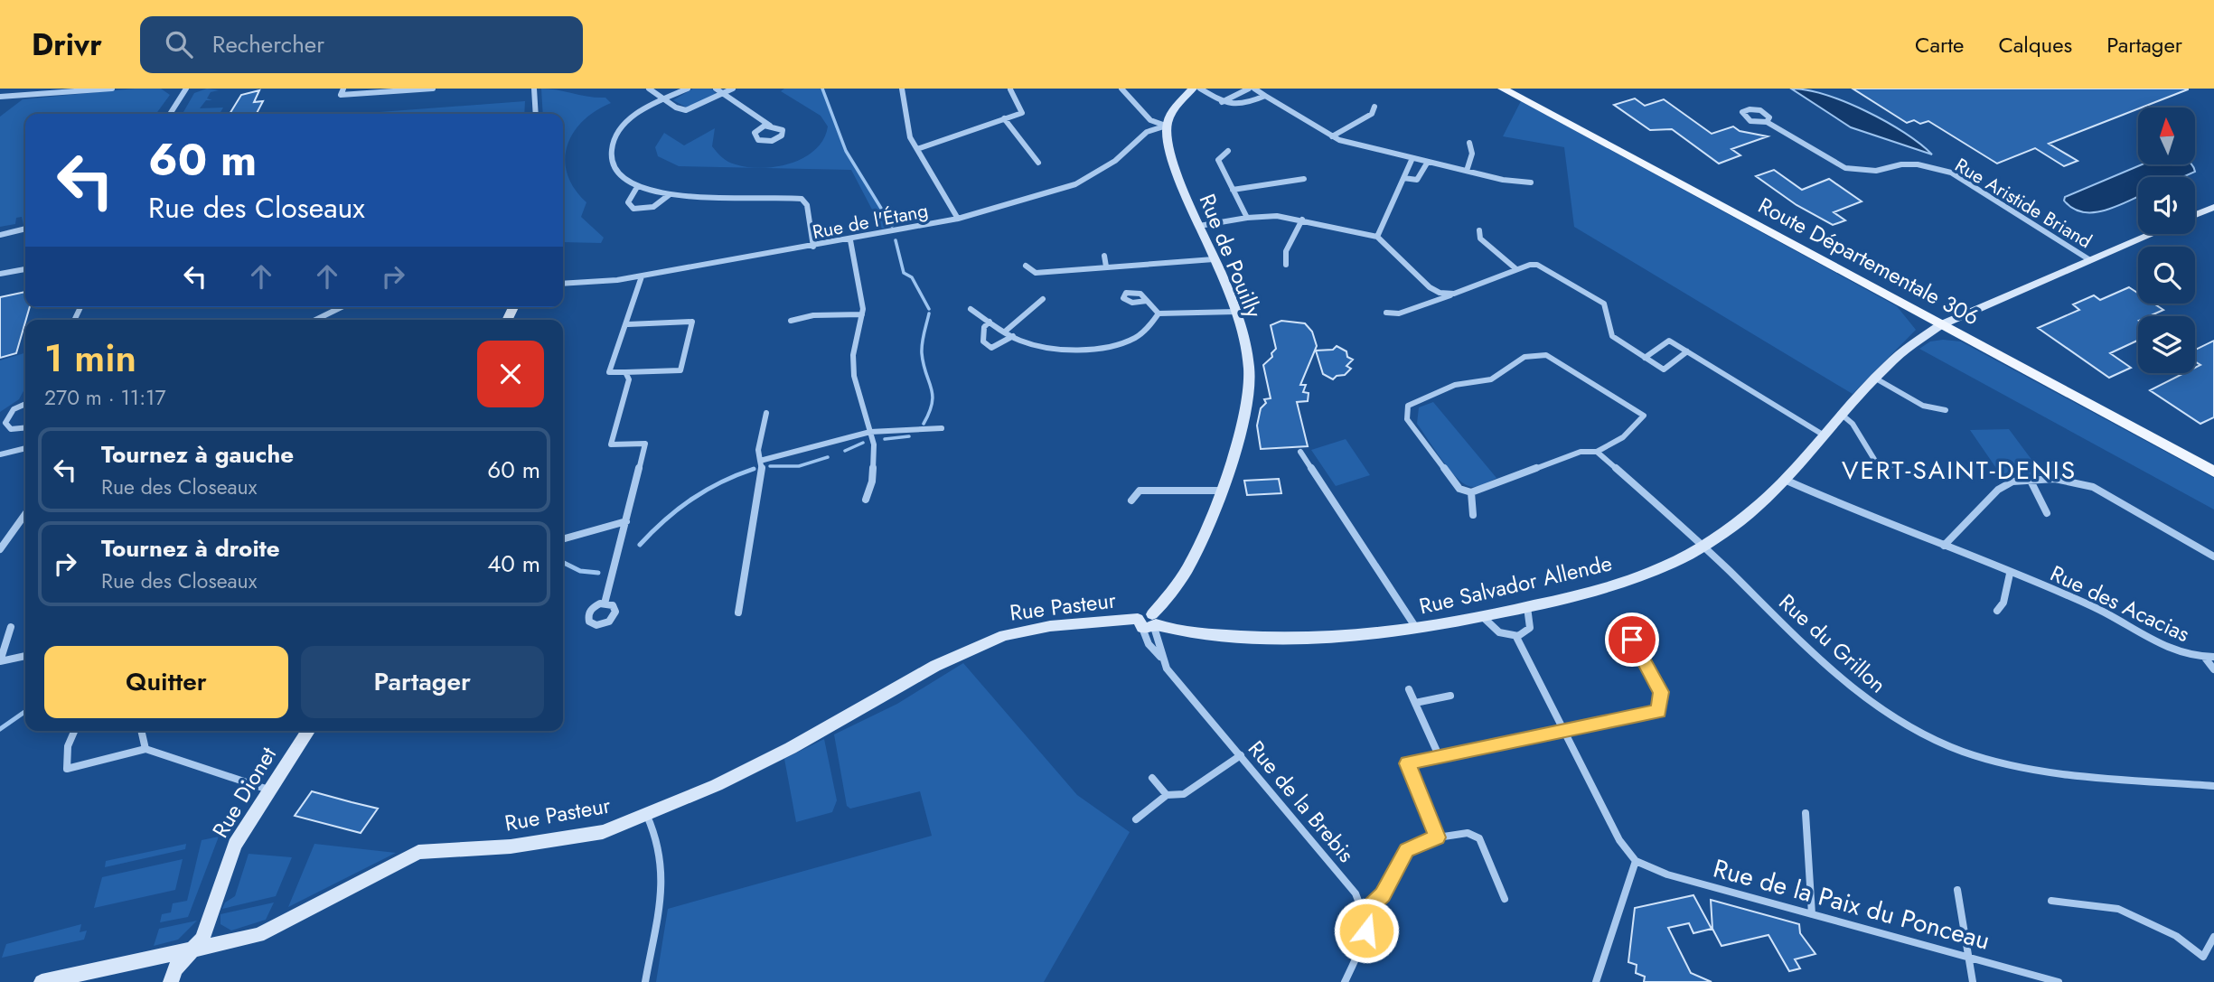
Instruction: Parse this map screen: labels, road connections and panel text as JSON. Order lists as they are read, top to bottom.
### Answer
{
  "streets": {
    "main road": ["Route Départementale 306"],
    "street": [
      "Rue Aristide Briand",
      "Rue de l'Étang",
      "Rue de Pouilly",
      "Rue Salvador Allende",
      "Rue des Acacias",
      "Rue Pasteur",
      "Rue du Grillon",
      "Rue Dionet",
      "Rue de la Brebis",
      "Rue de la Paix du Ponceau"
    ]
  },
  "crossings": [
    ["Rue Aristide Briand", "Rue Salvador Allende"],
    ["Rue de l'Étang", "Rue de Pouilly"],
    ["Rue de Pouilly", "Rue Salvador Allende"],
    ["Rue de Pouilly", "Rue Pasteur"],
    ["Rue de Pouilly", "Rue de la Brebis"],
    ["Route Départementale 306", "Rue Salvador Allende"],
    ["Rue Salvador Allende", "Rue des Acacias"],
    ["Rue Salvador Allende", "Rue Pasteur"],
    ["Rue Salvador Allende", "Rue du Grillon"],
    ["Rue Salvador Allende", "Rue de la Brebis"],
    ["Rue Pasteur", "Rue Dionet"],
    ["Rue Pasteur", "Rue de la Brebis"]
  ],
  "districts": ["VERT-SAINT-DENIS"],
  "north": "top",
  "page": {
    "header": "Drivr",
    "search": "Rechercher",
    "nav": ["Carte", "Calques", "Partager"],
    "turn": ["60 m", "Rue des Closeaux"],
    "heading": ["1 min", "270 m · 11:17"],
    "list": [
      {
        "name": "Tournez à gauche",
        "note": "Rue des Closeaux",
        "value": "60 m"
      },
      {
        "name": "Tournez à droite",
        "note": "Rue des Closeaux",
        "value": "40 m"
      }
    ],
    "buttons": ["Quitter", "Partager"]
  }
}
